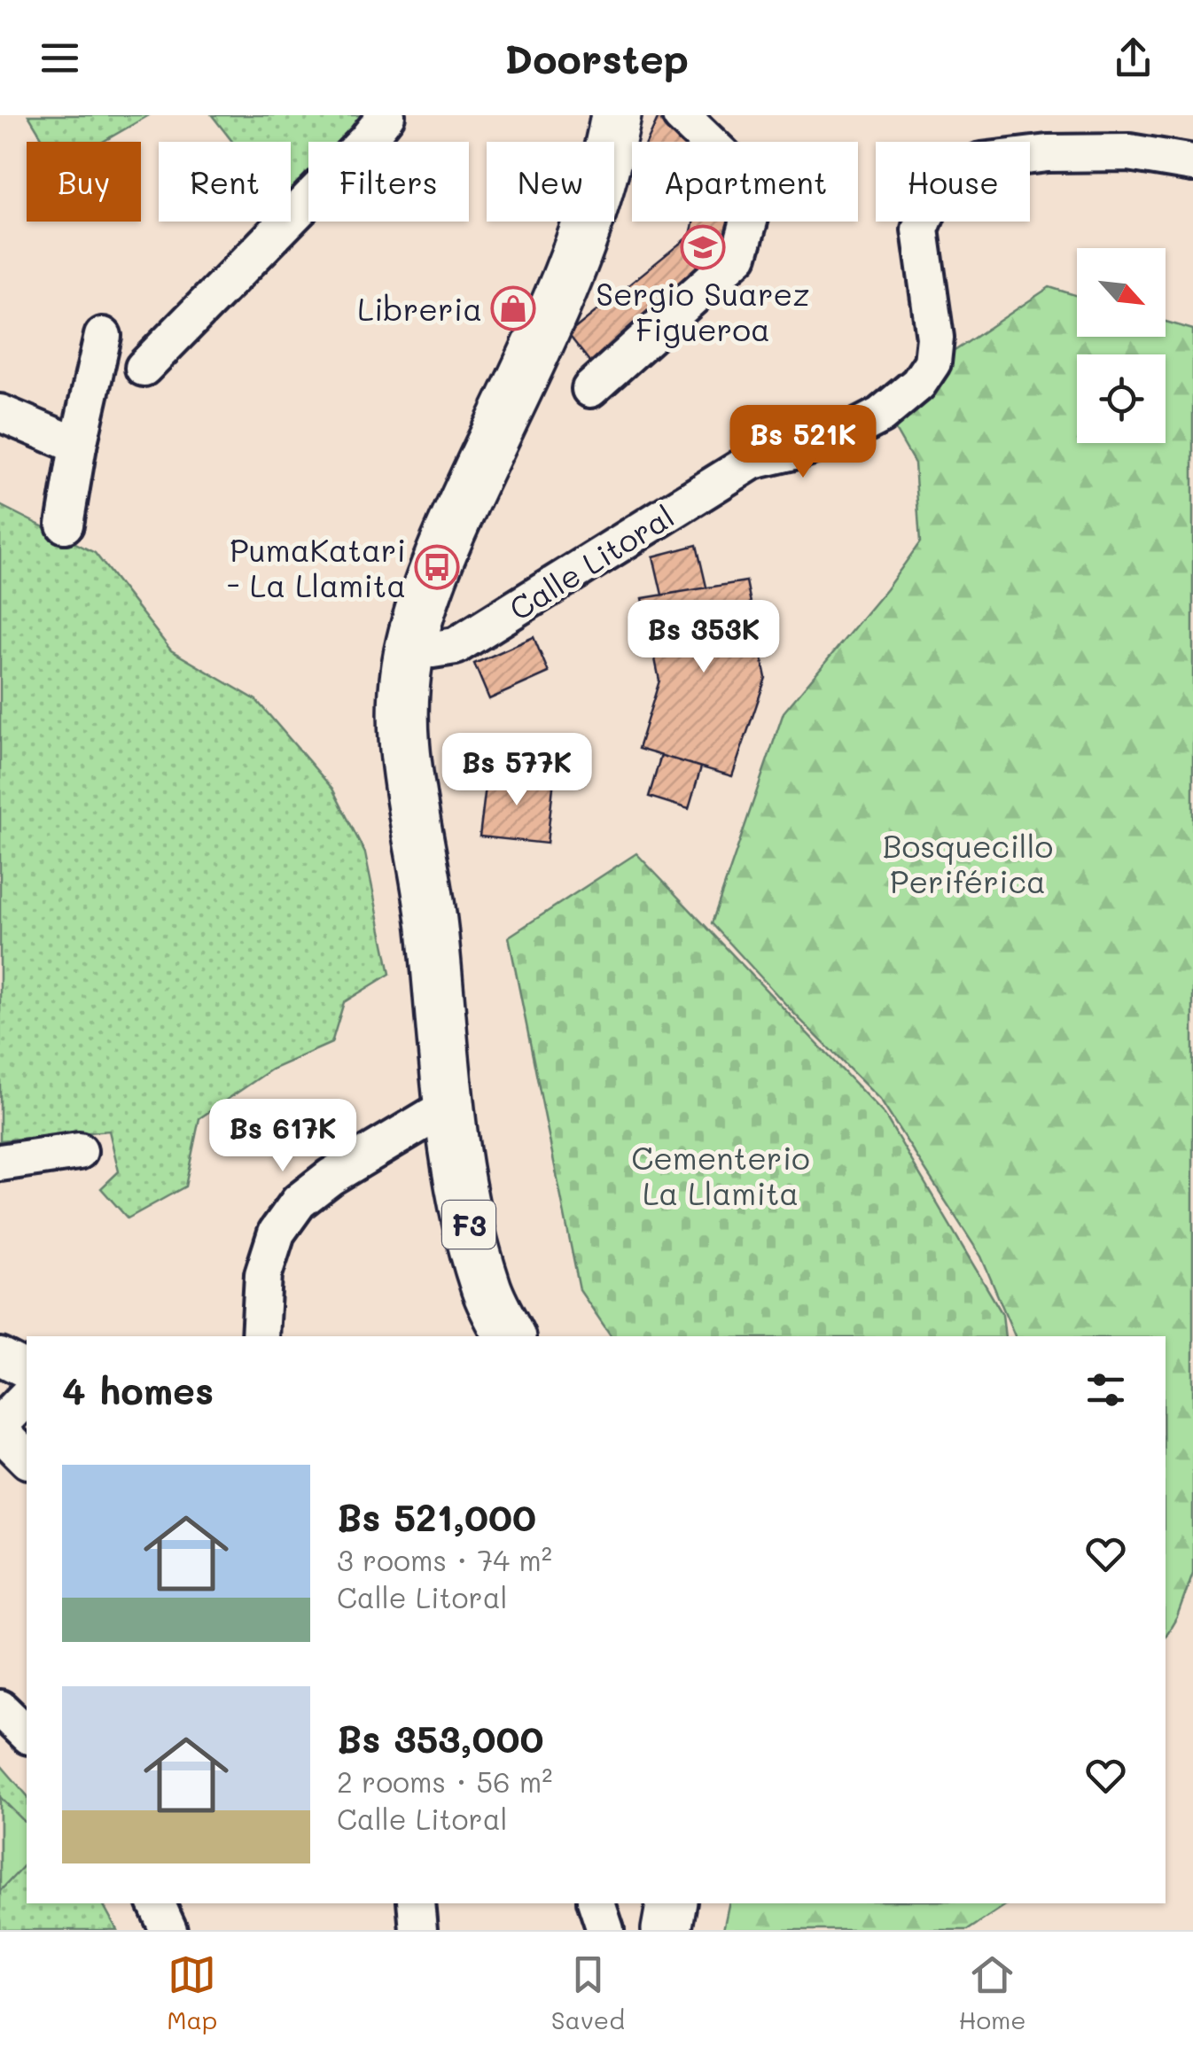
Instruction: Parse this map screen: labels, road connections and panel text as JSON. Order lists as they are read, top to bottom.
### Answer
{
  "streets": {
    "highway": ["F3"],
    "street": ["Calle Litoral"]
  },
  "crossings": [
    ["Calle Litoral", "F3"]
  ],
  "parks": ["Bosquecillo Periférica", "Cementerio La Llamita"],
  "places": {
    "school or university": ["Sergio Suarez Figueroa"],
    "shop": ["Libreria"],
    "bus stop": ["PumaKatari - La Llamita"]
  },
  "north": "bottom right",
  "page": {
    "header": "Doorstep",
    "chip": [
      "Buy",
      "Rent",
      "Filters",
      "New",
      "Apartment",
      "House"
    ],
    "price": [
      "Bs 521K",
      "Bs 353K",
      "Bs 577K",
      "Bs 617K"
    ],
    "heading": "4 homes",
    "list": [
      {
        "name": "Bs 521,000",
        "note": "3 rooms · 74 m² · Calle Litoral"
      },
      {
        "name": "Bs 353,000",
        "note": "2 rooms · 56 m² · Calle Litoral"
      }
    ],
    "tabs": ["Map", "Saved", "Home"]
  }
}
